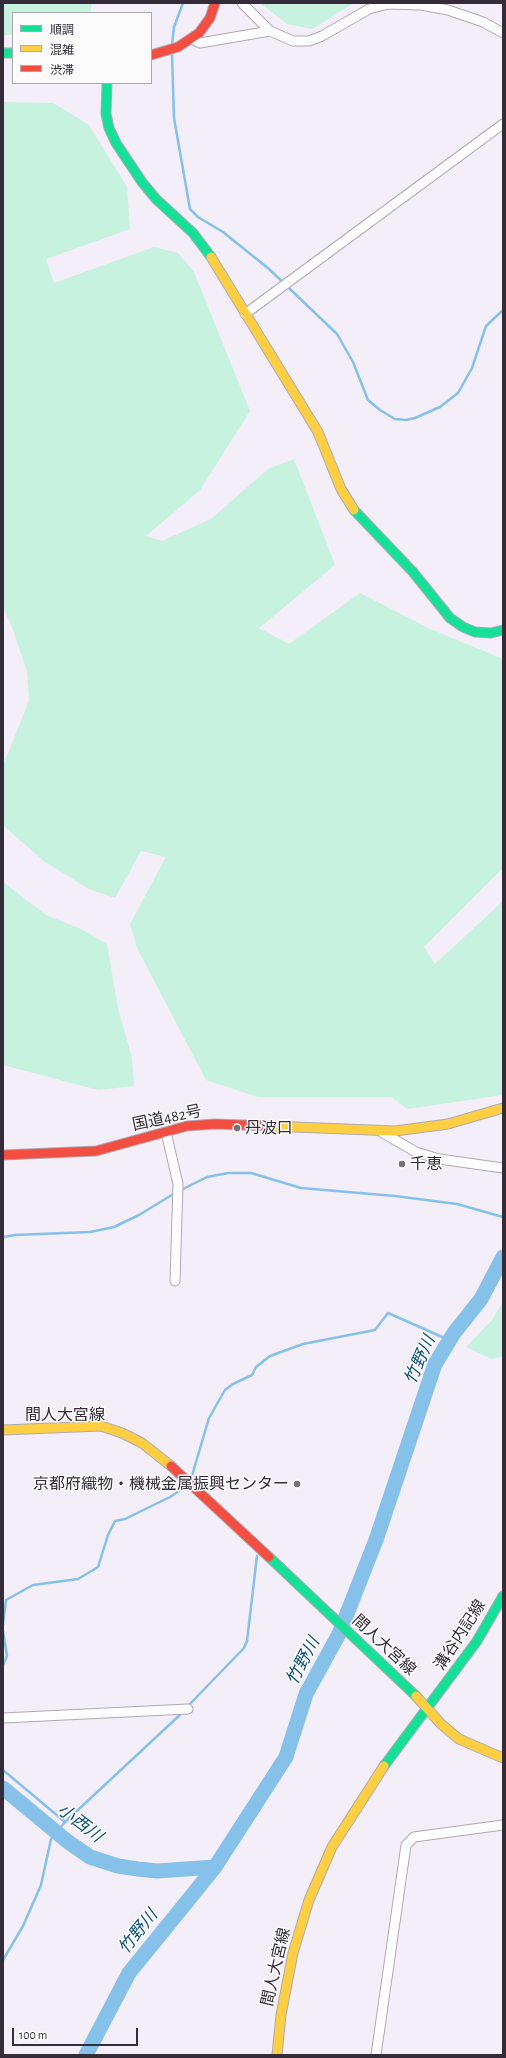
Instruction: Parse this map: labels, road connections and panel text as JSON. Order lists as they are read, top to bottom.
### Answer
{
  "streets": {
    "main road": ["国道482号", "間人大宮線", "溝谷内記線"]
  },
  "crossings": [
    ["間人大宮線", "溝谷内記線"]
  ],
  "water": ["竹野川", "小西川"],
  "places": ["丹波口", "千恵", "京都府織物・機械金属振興センター"],
  "legend": ["順調", "混雑", "渋滞"],
  "scale_bar": "100 m"
}
